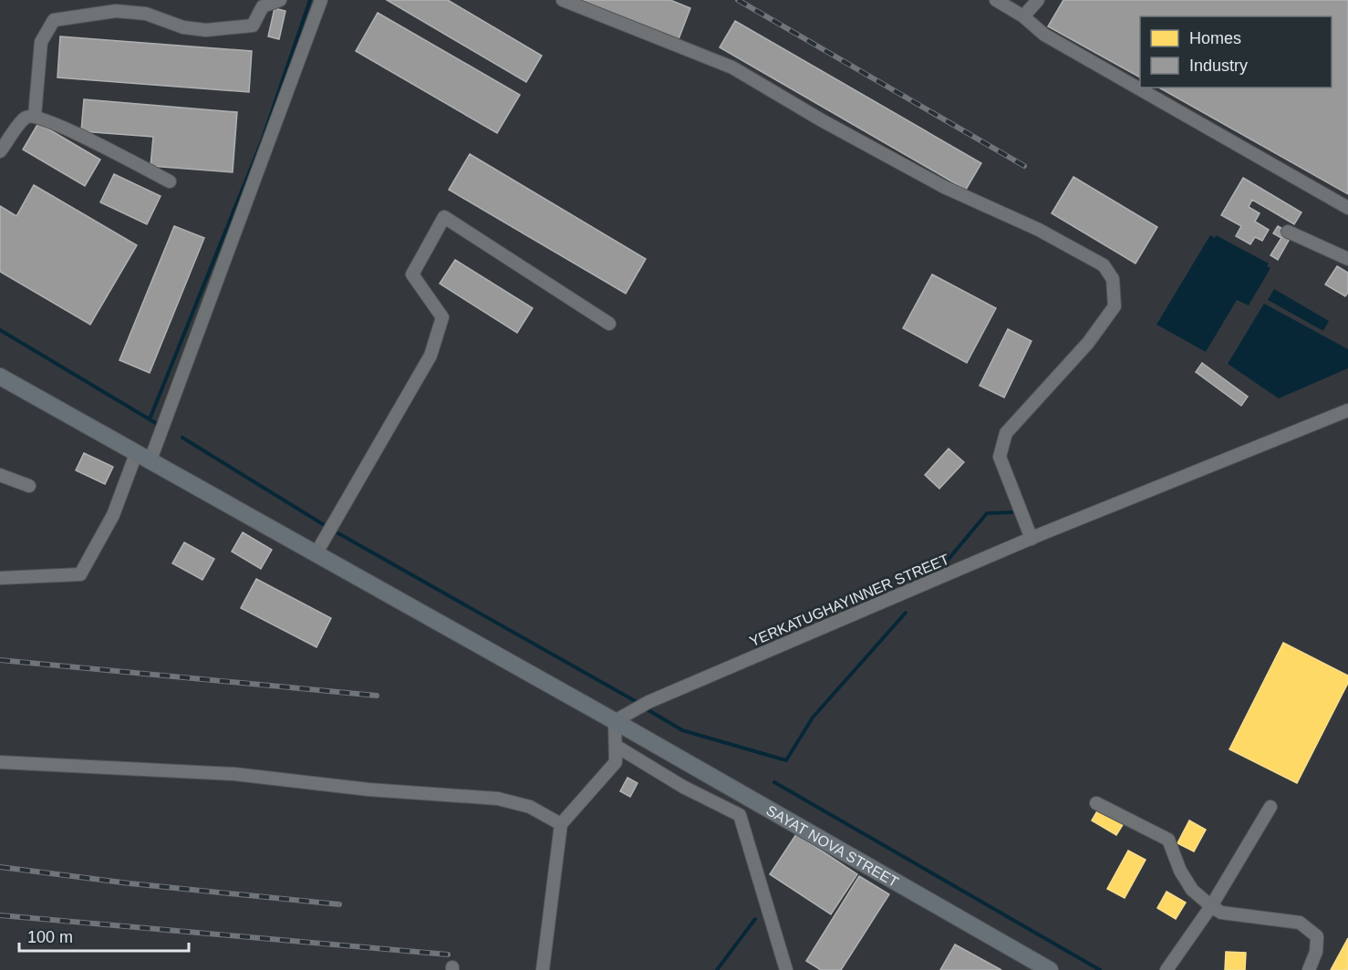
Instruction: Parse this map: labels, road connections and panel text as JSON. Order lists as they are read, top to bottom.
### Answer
{
  "streets": {
    "main road": ["SAYAT NOVA STREET"],
    "street": ["YERKATUGHAYINNER STREET"]
  },
  "crossings": [
    ["YERKATUGHAYINNER STREET", "SAYAT NOVA STREET"]
  ],
  "legend": ["Homes", "Industry"],
  "scale_bar": "100 m"
}
